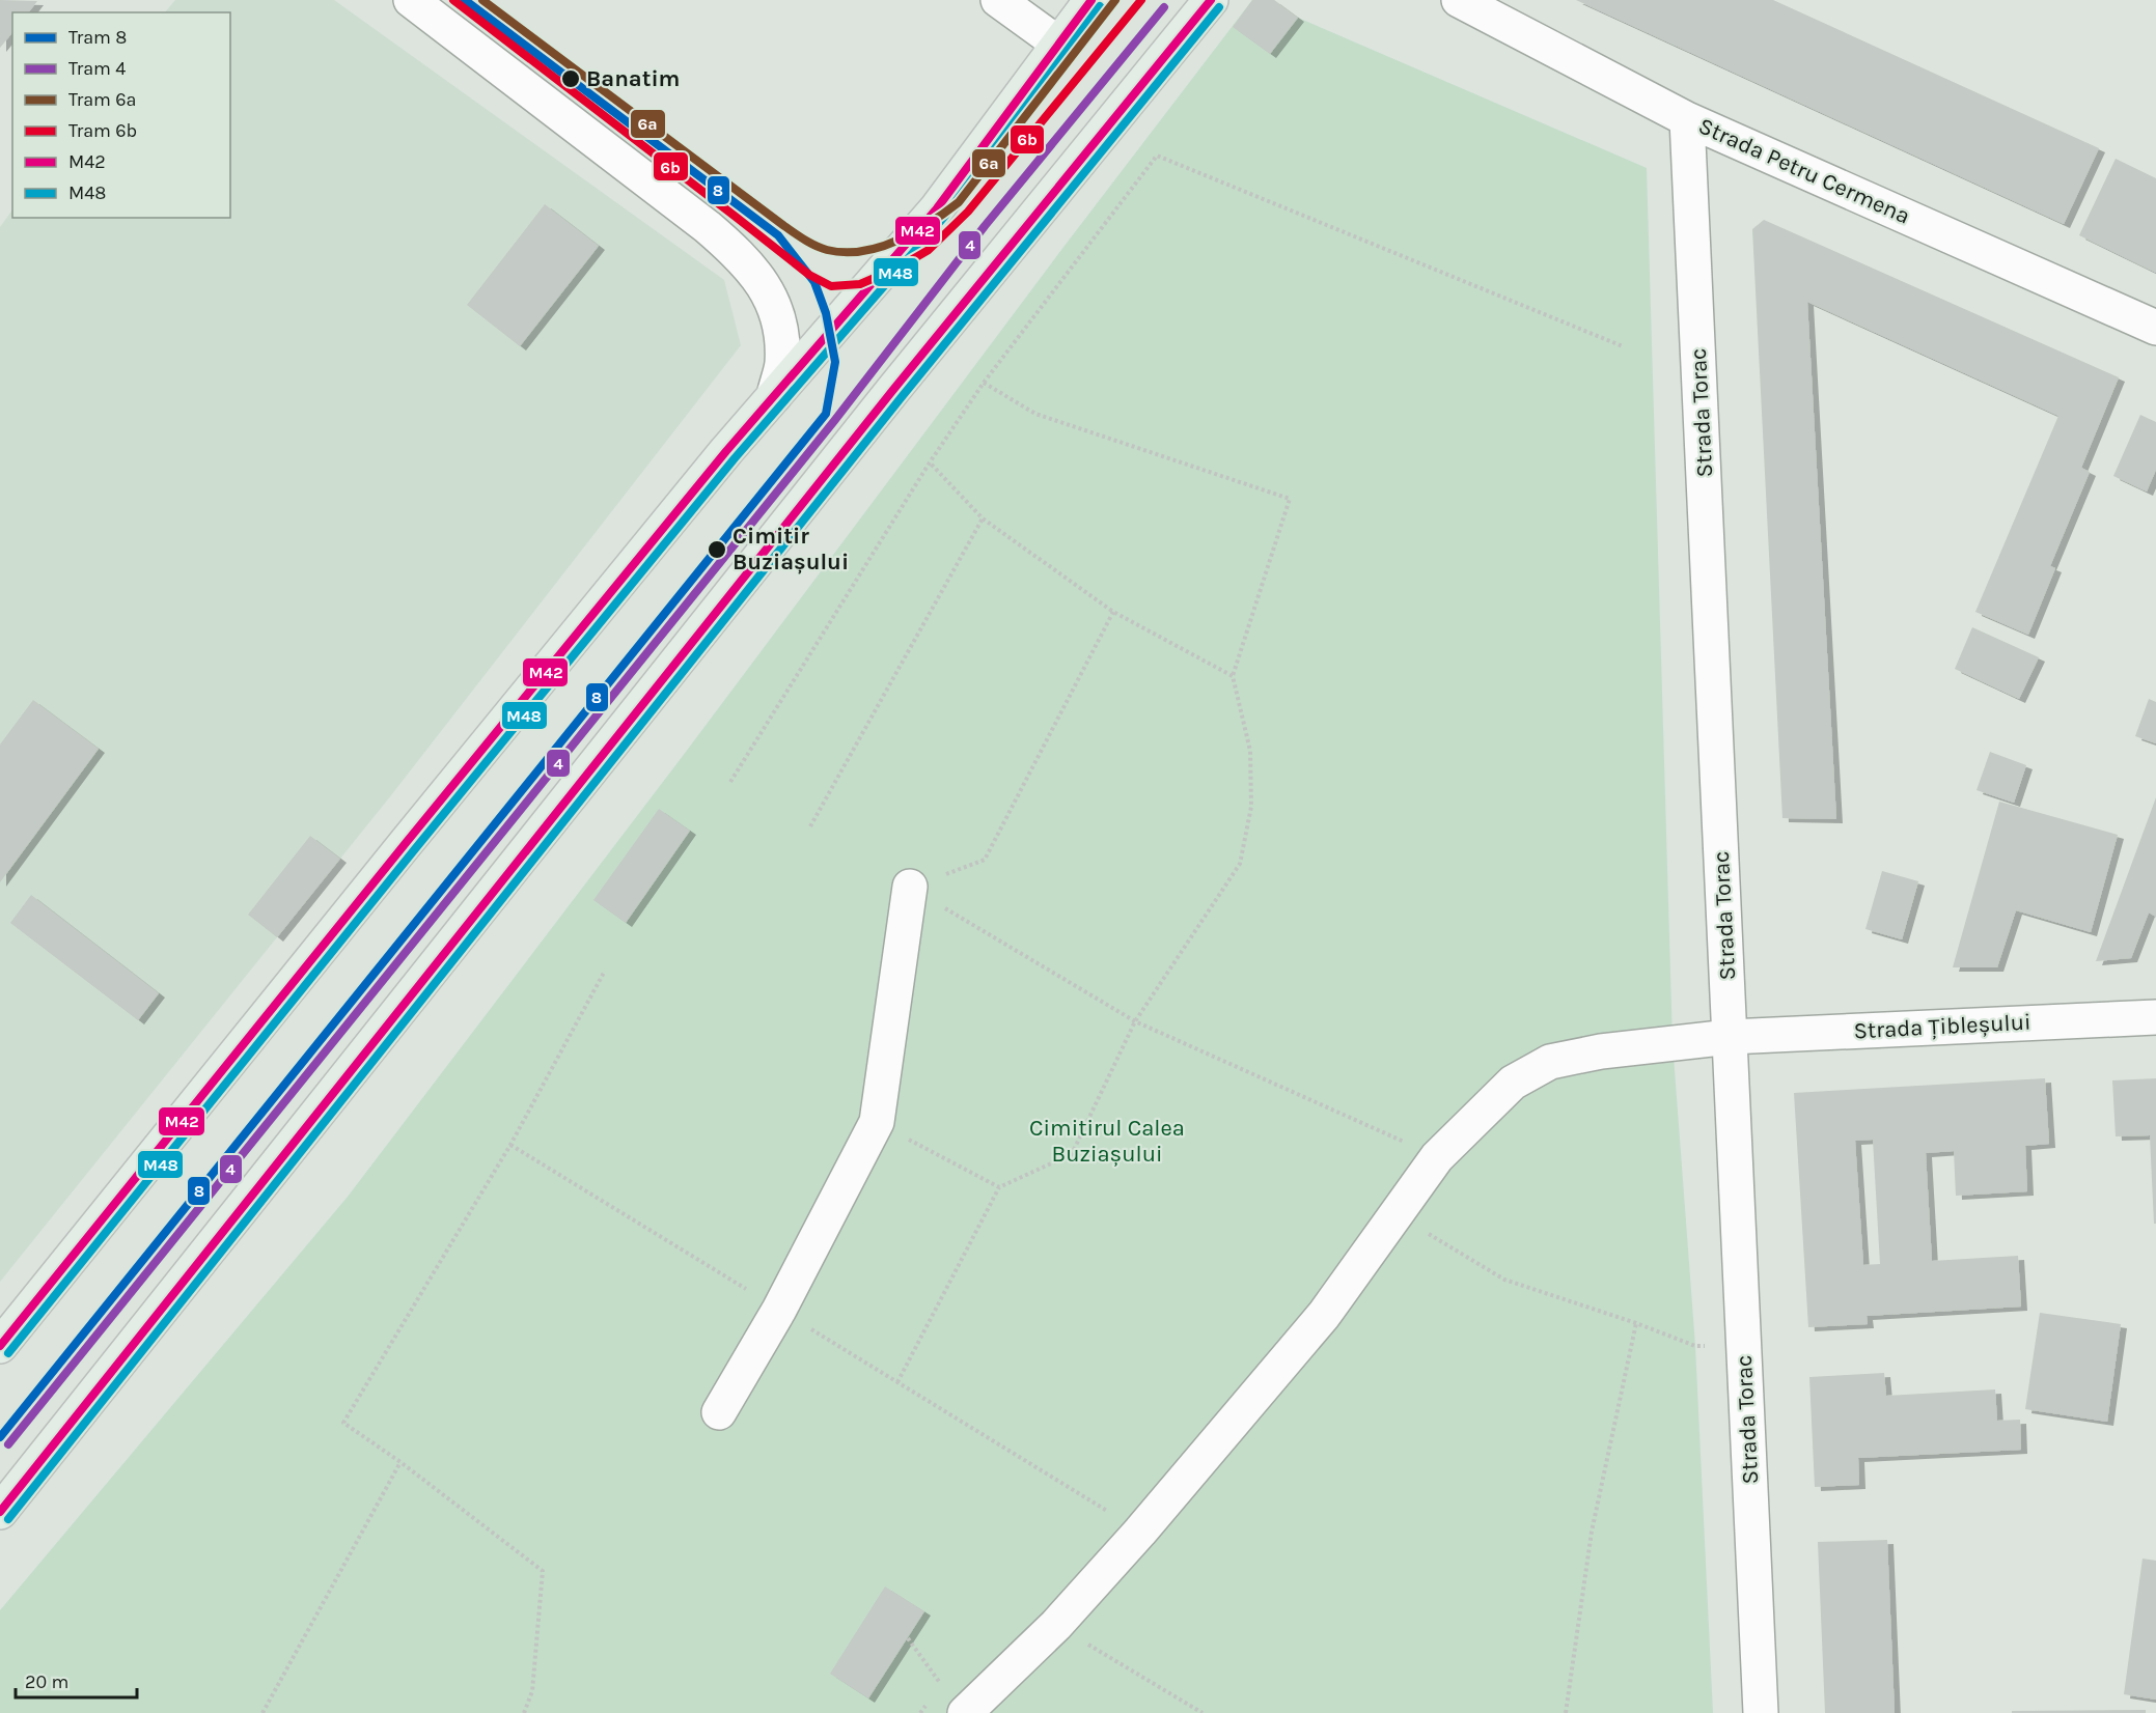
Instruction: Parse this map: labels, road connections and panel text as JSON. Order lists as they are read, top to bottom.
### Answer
{
  "streets": {
    "street": ["Strada Petru Cermena", "Strada Torac", "Strada Țibleșului"]
  },
  "crossings": [
    ["Strada Petru Cermena", "Strada Torac"],
    ["Strada Torac", "Strada Țibleșului"]
  ],
  "parks": ["Cimitirul Calea Buziașului"],
  "places": ["Banatim", "Cimitir Buziașului"],
  "lines": [
    "tram line 8",
    "tram line 6a",
    "tram line 6b",
    "transit line M42",
    "transit line M48",
    "tram line 4"
  ],
  "legend": [
    "Tram 8",
    "Tram 4",
    "Tram 6a",
    "Tram 6b",
    "M42",
    "M48"
  ],
  "scale_bar": "20 m"
}
